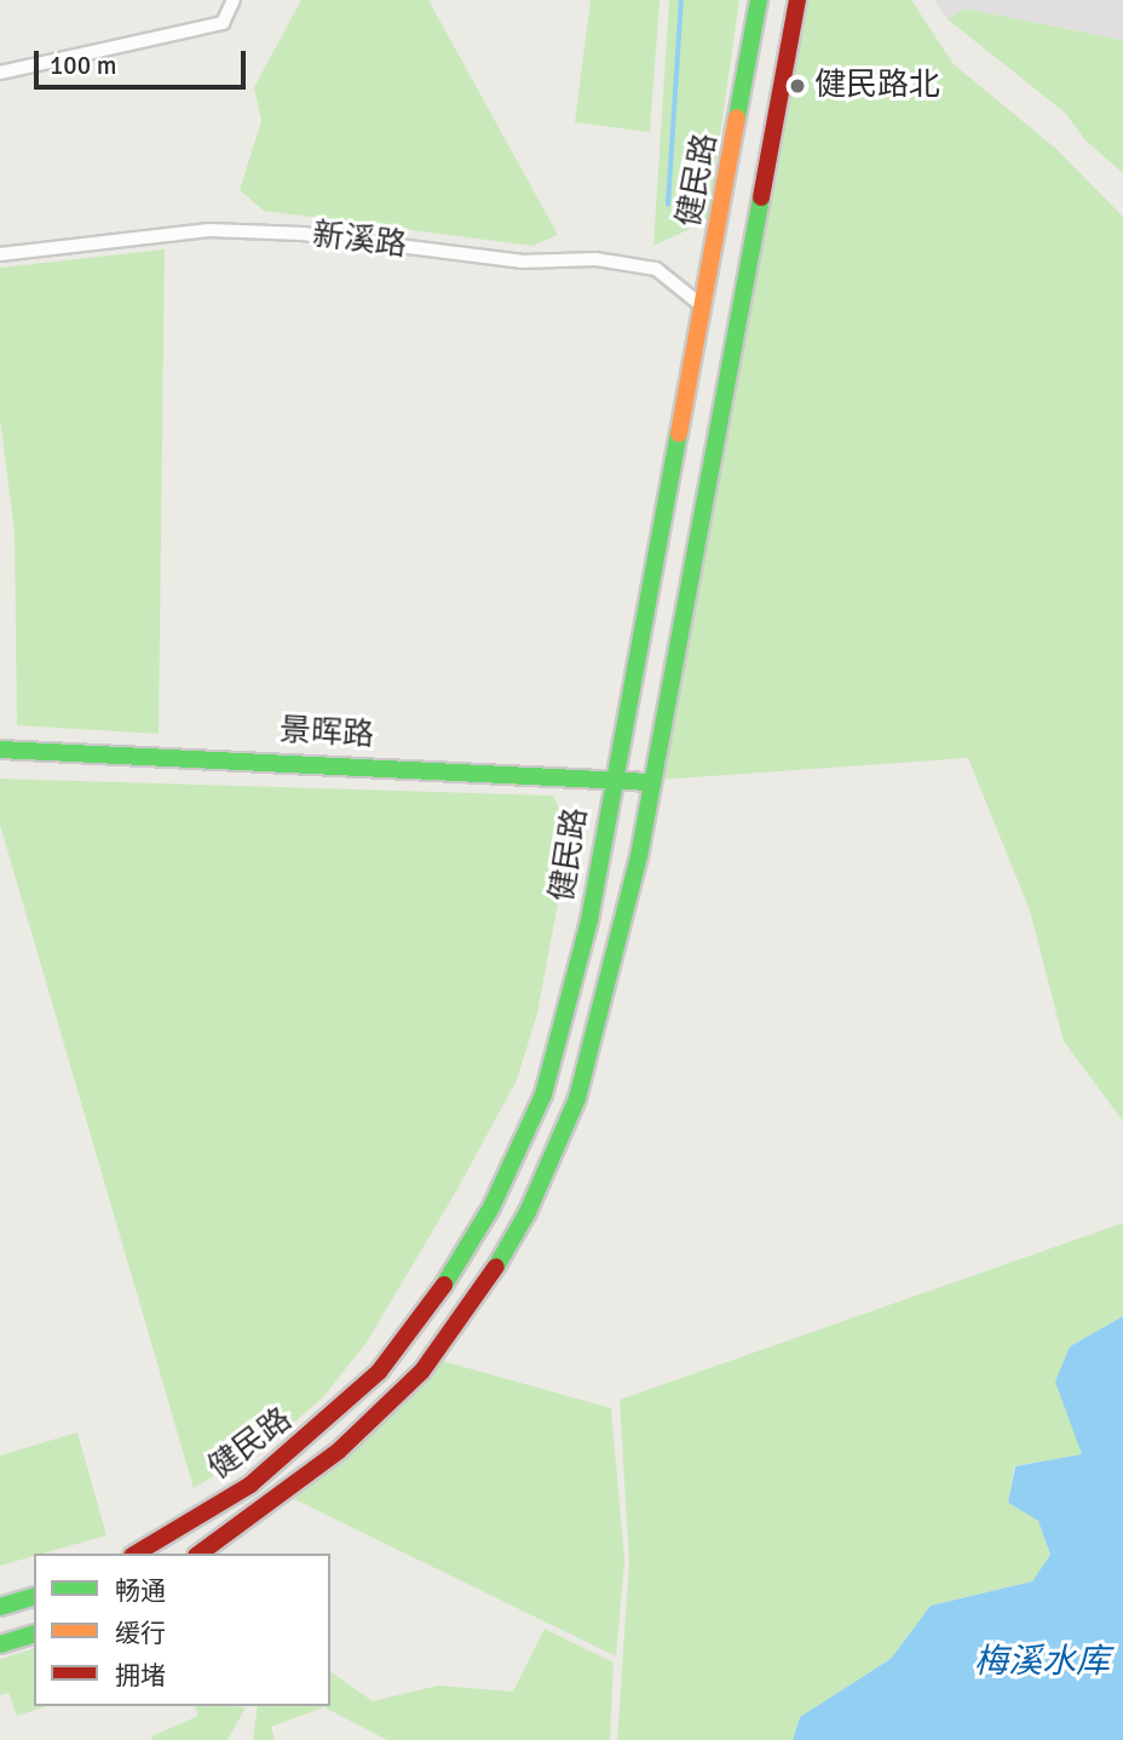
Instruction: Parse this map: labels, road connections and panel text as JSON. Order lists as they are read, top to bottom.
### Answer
{
  "streets": {
    "main road": ["健民路", "景晖路"],
    "street": ["新溪路"]
  },
  "crossings": [
    ["健民路", "新溪路"],
    ["健民路", "景晖路"]
  ],
  "water": ["梅溪水库"],
  "places": ["健民路北"],
  "legend": ["畅通", "缓行", "拥堵"],
  "scale_bar": "100 m"
}
